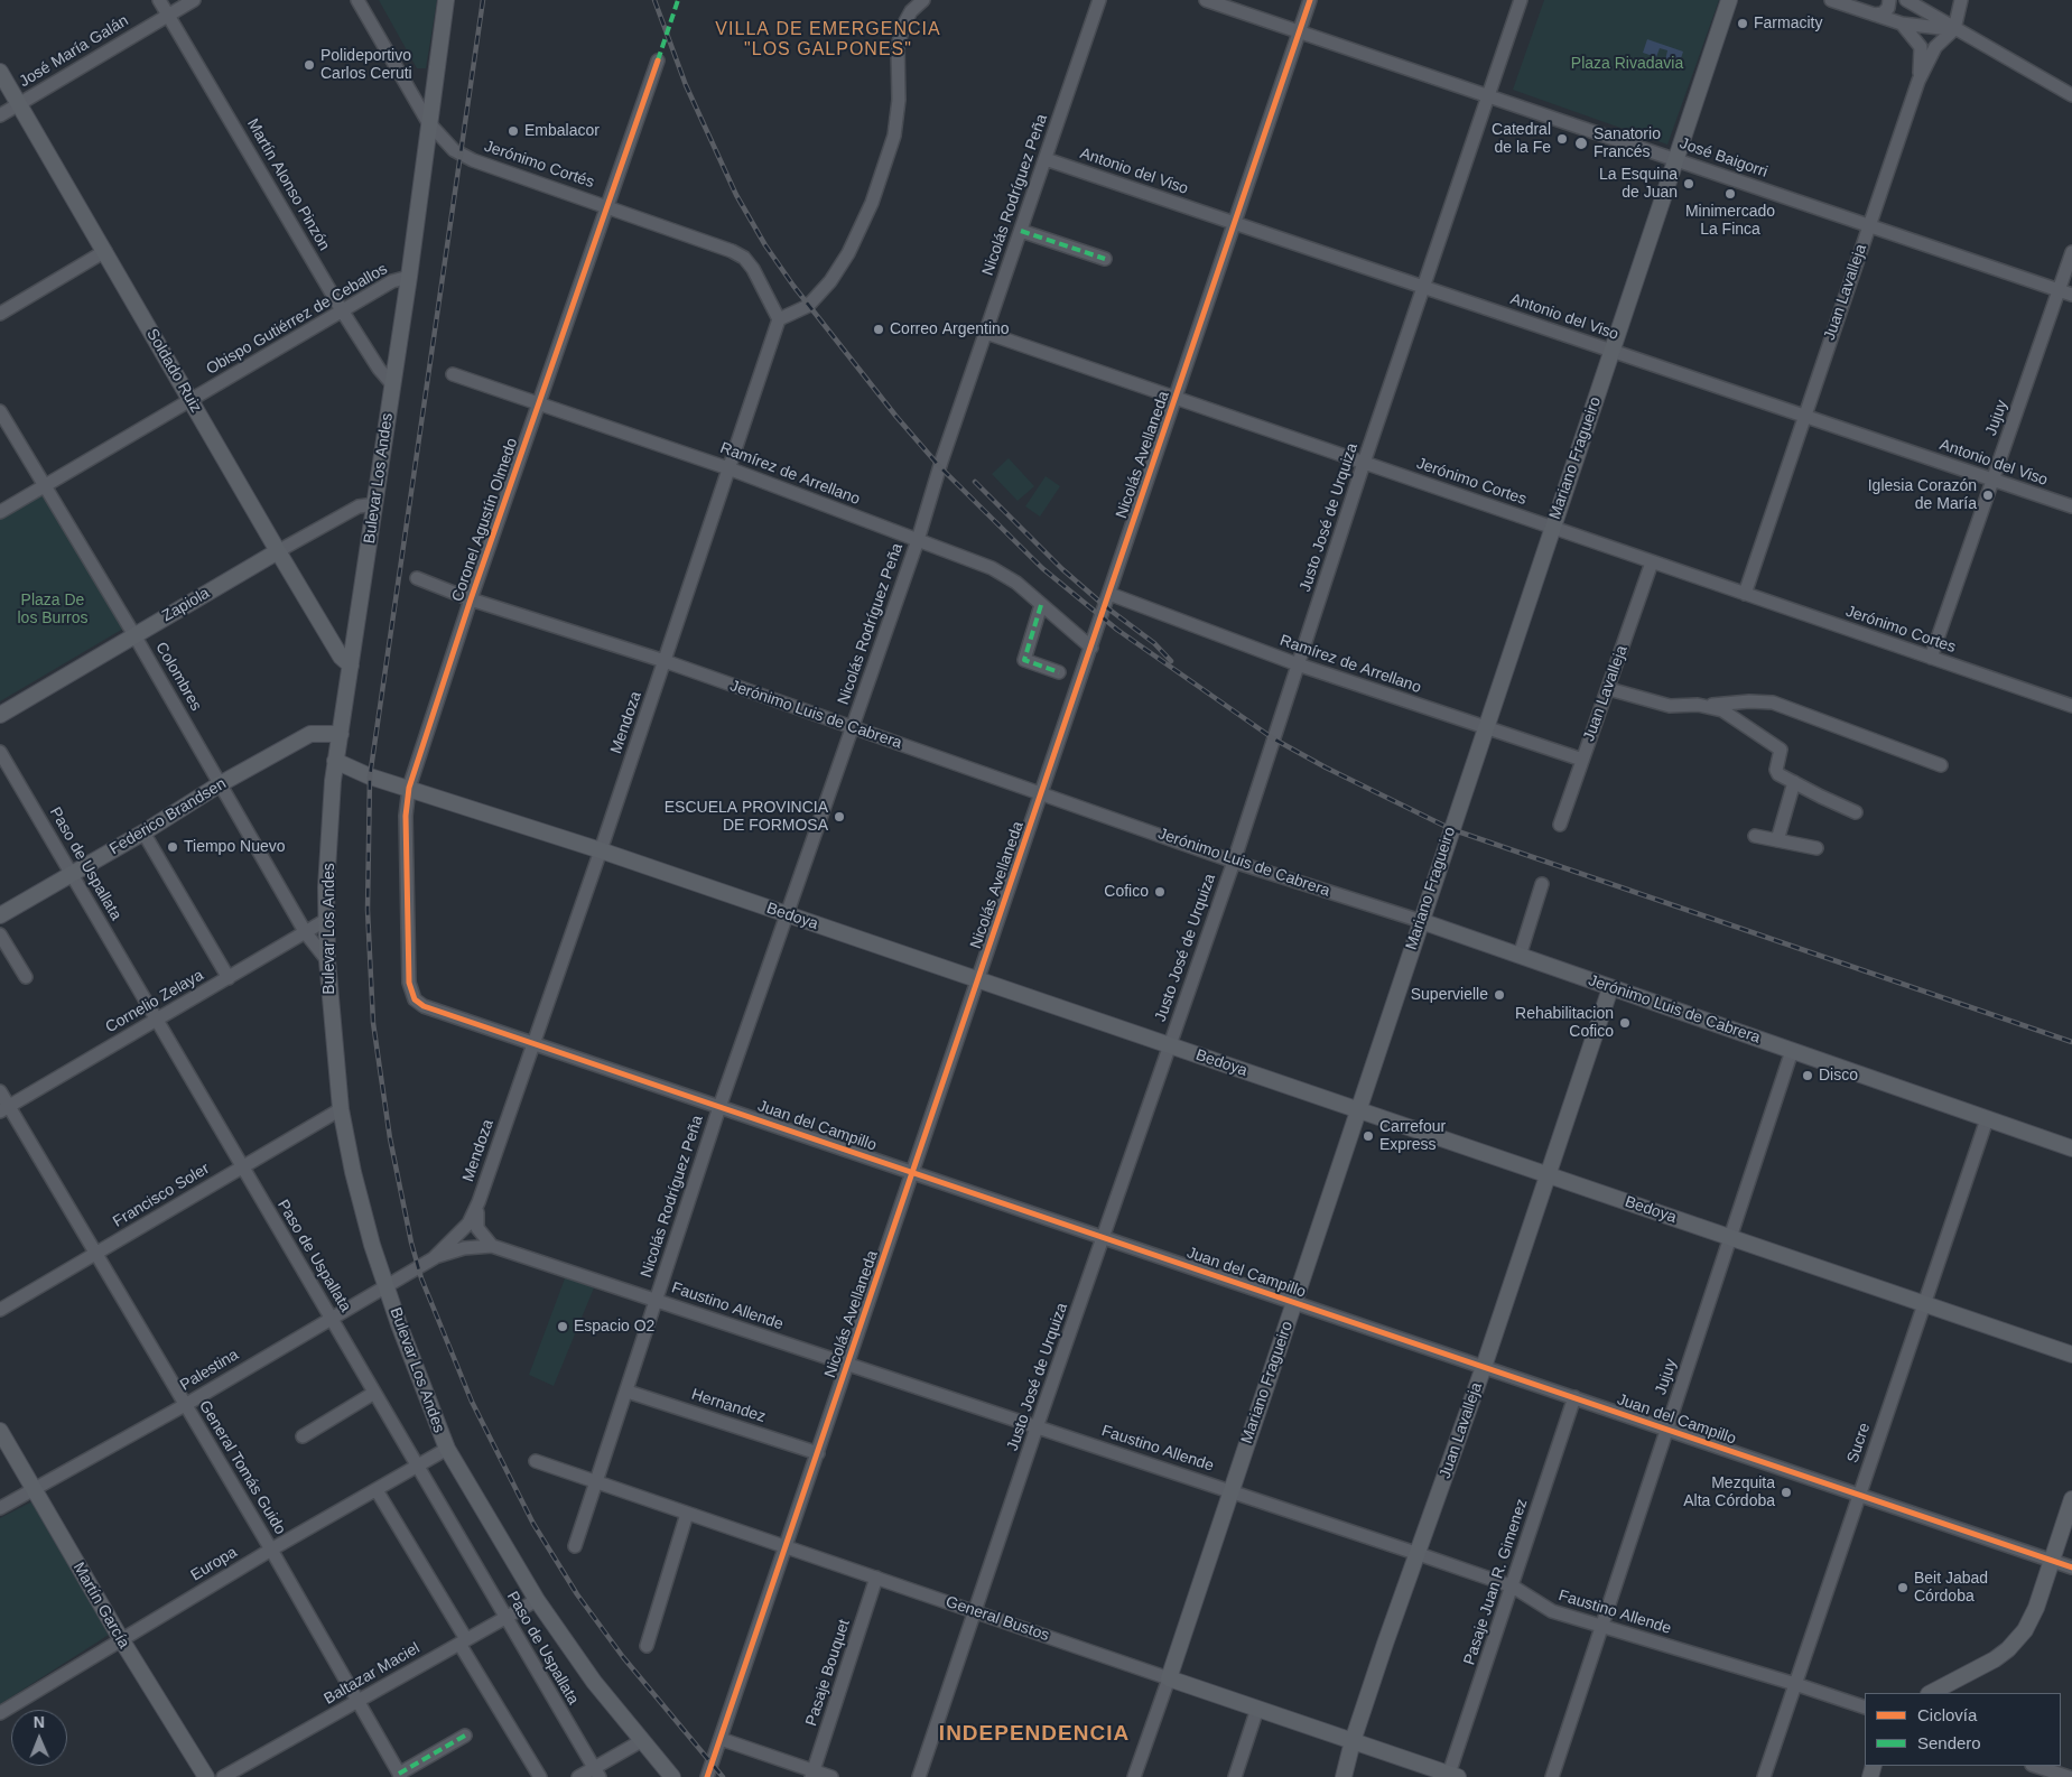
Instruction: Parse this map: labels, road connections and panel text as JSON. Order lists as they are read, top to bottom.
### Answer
{
  "streets": {
    "main road": [
      "Juan Lavalleja",
      "Soldado Ruiz",
      "Mariano Fragueiro",
      "Bulevar Los Andes",
      "Zapiola",
      "Jerónimo Luis de Cabrera",
      "Federico Brandsen",
      "Bedoya",
      "Martín García",
      "General Bustos"
    ],
    "street": [
      "José María Galán",
      "José Baigorri",
      "Jerónimo Cortés",
      "Antonio del Viso",
      "Martín Alonso Pinzón",
      "Nicolás Rodríguez Peña",
      "Obispo Gutiérrez de Ceballos",
      "Jujuy",
      "Nicolás Avellaneda",
      "Ramírez de Arrellano",
      "Jerónimo Cortes",
      "Justo José de Urquiza",
      "Coronel Agustín Olmedo",
      "Colombres",
      "Mendoza",
      "Paso de Uspallata",
      "Cornelio Zelaya",
      "Juan del Campillo",
      "Francisco Soler",
      "Faustino Allende",
      "Palestina",
      "Hernandez",
      "Sucre",
      "General Tomás Guido",
      "Europa",
      "Pasaje Juan R. Gimenez",
      "Pasaje Bouquet",
      "Baltazar Maciel"
    ]
  },
  "crossings": [
    ["José María Galán", "Martín Alonso Pinzón"],
    ["José María Galán", "Soldado Ruiz"],
    ["José Baigorri", "Juan Lavalleja"],
    ["José Baigorri", "Jujuy"],
    ["José Baigorri", "Nicolás Avellaneda"],
    ["José Baigorri", "Mariano Fragueiro"],
    ["José Baigorri", "Justo José de Urquiza"],
    ["Jerónimo Cortés", "Bulevar Los Andes"],
    ["Jerónimo Cortés", "Coronel Agustín Olmedo"],
    ["Jerónimo Cortés", "Mendoza"],
    ["Antonio del Viso", "Nicolás Rodríguez Peña"],
    ["Antonio del Viso", "Juan Lavalleja"],
    ["Antonio del Viso", "Jujuy"],
    ["Antonio del Viso", "Nicolás Avellaneda"],
    ["Antonio del Viso", "Mariano Fragueiro"],
    ["Antonio del Viso", "Justo José de Urquiza"],
    ["Martín Alonso Pinzón", "Obispo Gutiérrez de Ceballos"],
    ["Martín Alonso Pinzón", "Bulevar Los Andes"],
    ["Nicolás Rodríguez Peña", "Ramírez de Arrellano"],
    ["Nicolás Rodríguez Peña", "Jerónimo Cortes"],
    ["Nicolás Rodríguez Peña", "Jerónimo Luis de Cabrera"],
    ["Nicolás Rodríguez Peña", "Bedoya"],
    ["Nicolás Rodríguez Peña", "Juan del Campillo"],
    ["Nicolás Rodríguez Peña", "Faustino Allende"],
    ["Nicolás Rodríguez Peña", "Hernandez"],
    ["Nicolás Rodríguez Peña", "General Bustos"],
    ["Juan Lavalleja", "Ramírez de Arrellano"],
    ["Juan Lavalleja", "Jerónimo Cortes"],
    ["Juan Lavalleja", "Jerónimo Luis de Cabrera"],
    ["Juan Lavalleja", "Bedoya"],
    ["Juan Lavalleja", "Juan del Campillo"],
    ["Juan Lavalleja", "Faustino Allende"],
    ["Juan Lavalleja", "General Bustos"],
    ["Obispo Gutiérrez de Ceballos", "Soldado Ruiz"],
    ["Obispo Gutiérrez de Ceballos", "Bulevar Los Andes"],
    ["Obispo Gutiérrez de Ceballos", "Colombres"],
    ["Soldado Ruiz", "Bulevar Los Andes"],
    ["Soldado Ruiz", "Zapiola"],
    ["Jujuy", "Jerónimo Cortes"],
    ["Jujuy", "Jerónimo Luis de Cabrera"],
    ["Jujuy", "Bedoya"],
    ["Jujuy", "Juan del Campillo"],
    ["Jujuy", "Faustino Allende"],
    ["Nicolás Avellaneda", "Ramírez de Arrellano"],
    ["Nicolás Avellaneda", "Jerónimo Cortes"],
    ["Nicolás Avellaneda", "Jerónimo Luis de Cabrera"],
    ["Nicolás Avellaneda", "Bedoya"],
    ["Nicolás Avellaneda", "Juan del Campillo"],
    ["Nicolás Avellaneda", "Faustino Allende"],
    ["Nicolás Avellaneda", "Hernandez"],
    ["Nicolás Avellaneda", "General Bustos"],
    ["Mariano Fragueiro", "Ramírez de Arrellano"],
    ["Mariano Fragueiro", "Jerónimo Cortes"],
    ["Mariano Fragueiro", "Jerónimo Luis de Cabrera"],
    ["Mariano Fragueiro", "Bedoya"],
    ["Mariano Fragueiro", "Juan del Campillo"],
    ["Mariano Fragueiro", "Faustino Allende"],
    ["Mariano Fragueiro", "General Bustos"],
    ["Ramírez de Arrellano", "Justo José de Urquiza"],
    ["Ramírez de Arrellano", "Coronel Agustín Olmedo"],
    ["Ramírez de Arrellano", "Mendoza"],
    ["Bulevar Los Andes", "Zapiola"],
    ["Bulevar Los Andes", "Colombres"],
    ["Bulevar Los Andes", "Federico Brandsen"],
    ["Bulevar Los Andes", "Bedoya"],
    ["Bulevar Los Andes", "Cornelio Zelaya"],
    ["Bulevar Los Andes", "Francisco Soler"],
    ["Bulevar Los Andes", "Palestina"],
    ["Bulevar Los Andes", "Europa"],
    ["Bulevar Los Andes", "Baltazar Maciel"],
    ["Jerónimo Cortes", "Justo José de Urquiza"],
    ["Justo José de Urquiza", "Jerónimo Luis de Cabrera"],
    ["Justo José de Urquiza", "Bedoya"],
    ["Justo José de Urquiza", "Juan del Campillo"],
    ["Justo José de Urquiza", "Faustino Allende"],
    ["Justo José de Urquiza", "General Bustos"],
    ["Coronel Agustín Olmedo", "Jerónimo Luis de Cabrera"],
    ["Coronel Agustín Olmedo", "Bedoya"],
    ["Coronel Agustín Olmedo", "Juan del Campillo"],
    ["Zapiola", "Colombres"],
    ["Colombres", "Federico Brandsen"],
    ["Colombres", "Cornelio Zelaya"],
    ["Jerónimo Luis de Cabrera", "Mendoza"],
    ["Jerónimo Luis de Cabrera", "Sucre"],
    ["Mendoza", "Bedoya"],
    ["Mendoza", "Juan del Campillo"],
    ["Mendoza", "Faustino Allende"],
    ["Mendoza", "Palestina"],
    ["Federico Brandsen", "Paso de Uspallata"],
    ["Paso de Uspallata", "Cornelio Zelaya"],
    ["Paso de Uspallata", "Francisco Soler"],
    ["Paso de Uspallata", "Palestina"],
    ["Paso de Uspallata", "Europa"],
    ["Paso de Uspallata", "Baltazar Maciel"],
    ["Bedoya", "Sucre"],
    ["Cornelio Zelaya", "General Tomás Guido"],
    ["Juan del Campillo", "Sucre"],
    ["Juan del Campillo", "Pasaje Juan R. Gimenez"],
    ["Francisco Soler", "General Tomás Guido"],
    ["Faustino Allende", "Palestina"],
    ["Faustino Allende", "Sucre"],
    ["Faustino Allende", "Pasaje Juan R. Gimenez"],
    ["Palestina", "General Tomás Guido"],
    ["Palestina", "Martín García"],
    ["General Tomás Guido", "Europa"],
    ["General Tomás Guido", "Baltazar Maciel"],
    ["Europa", "Martín García"],
    ["Pasaje Juan R. Gimenez", "General Bustos"],
    ["General Bustos", "Pasaje Bouquet"]
  ],
  "districts": ["VILLA DE EMERGENCIA \"LOS GALPONES\"", "INDEPENDENCIA"],
  "parks": ["Plaza Rivadavia", "Plaza De los Burros"],
  "places": [
    "Farmacity",
    "Polideportivo Carlos Ceruti",
    "Embalacor",
    "Catedral de la Fe",
    "Sanatorio Francés",
    "La Esquina de Juan",
    "Minimercado La Finca",
    "Correo Argentino",
    "Iglesia Corazón de María",
    "ESCUELA PROVINCIA DE FORMOSA",
    "Tiempo Nuevo",
    "Cofico",
    "Supervielle",
    "Rehabilitacion Cofico",
    "Disco",
    "Carrefour Express",
    "Espacio O2",
    "Mezquita Alta Córdoba",
    "Beit Jabad Córdoba"
  ],
  "legend": ["Ciclovía", "Sendero"],
  "north": "top"
}
